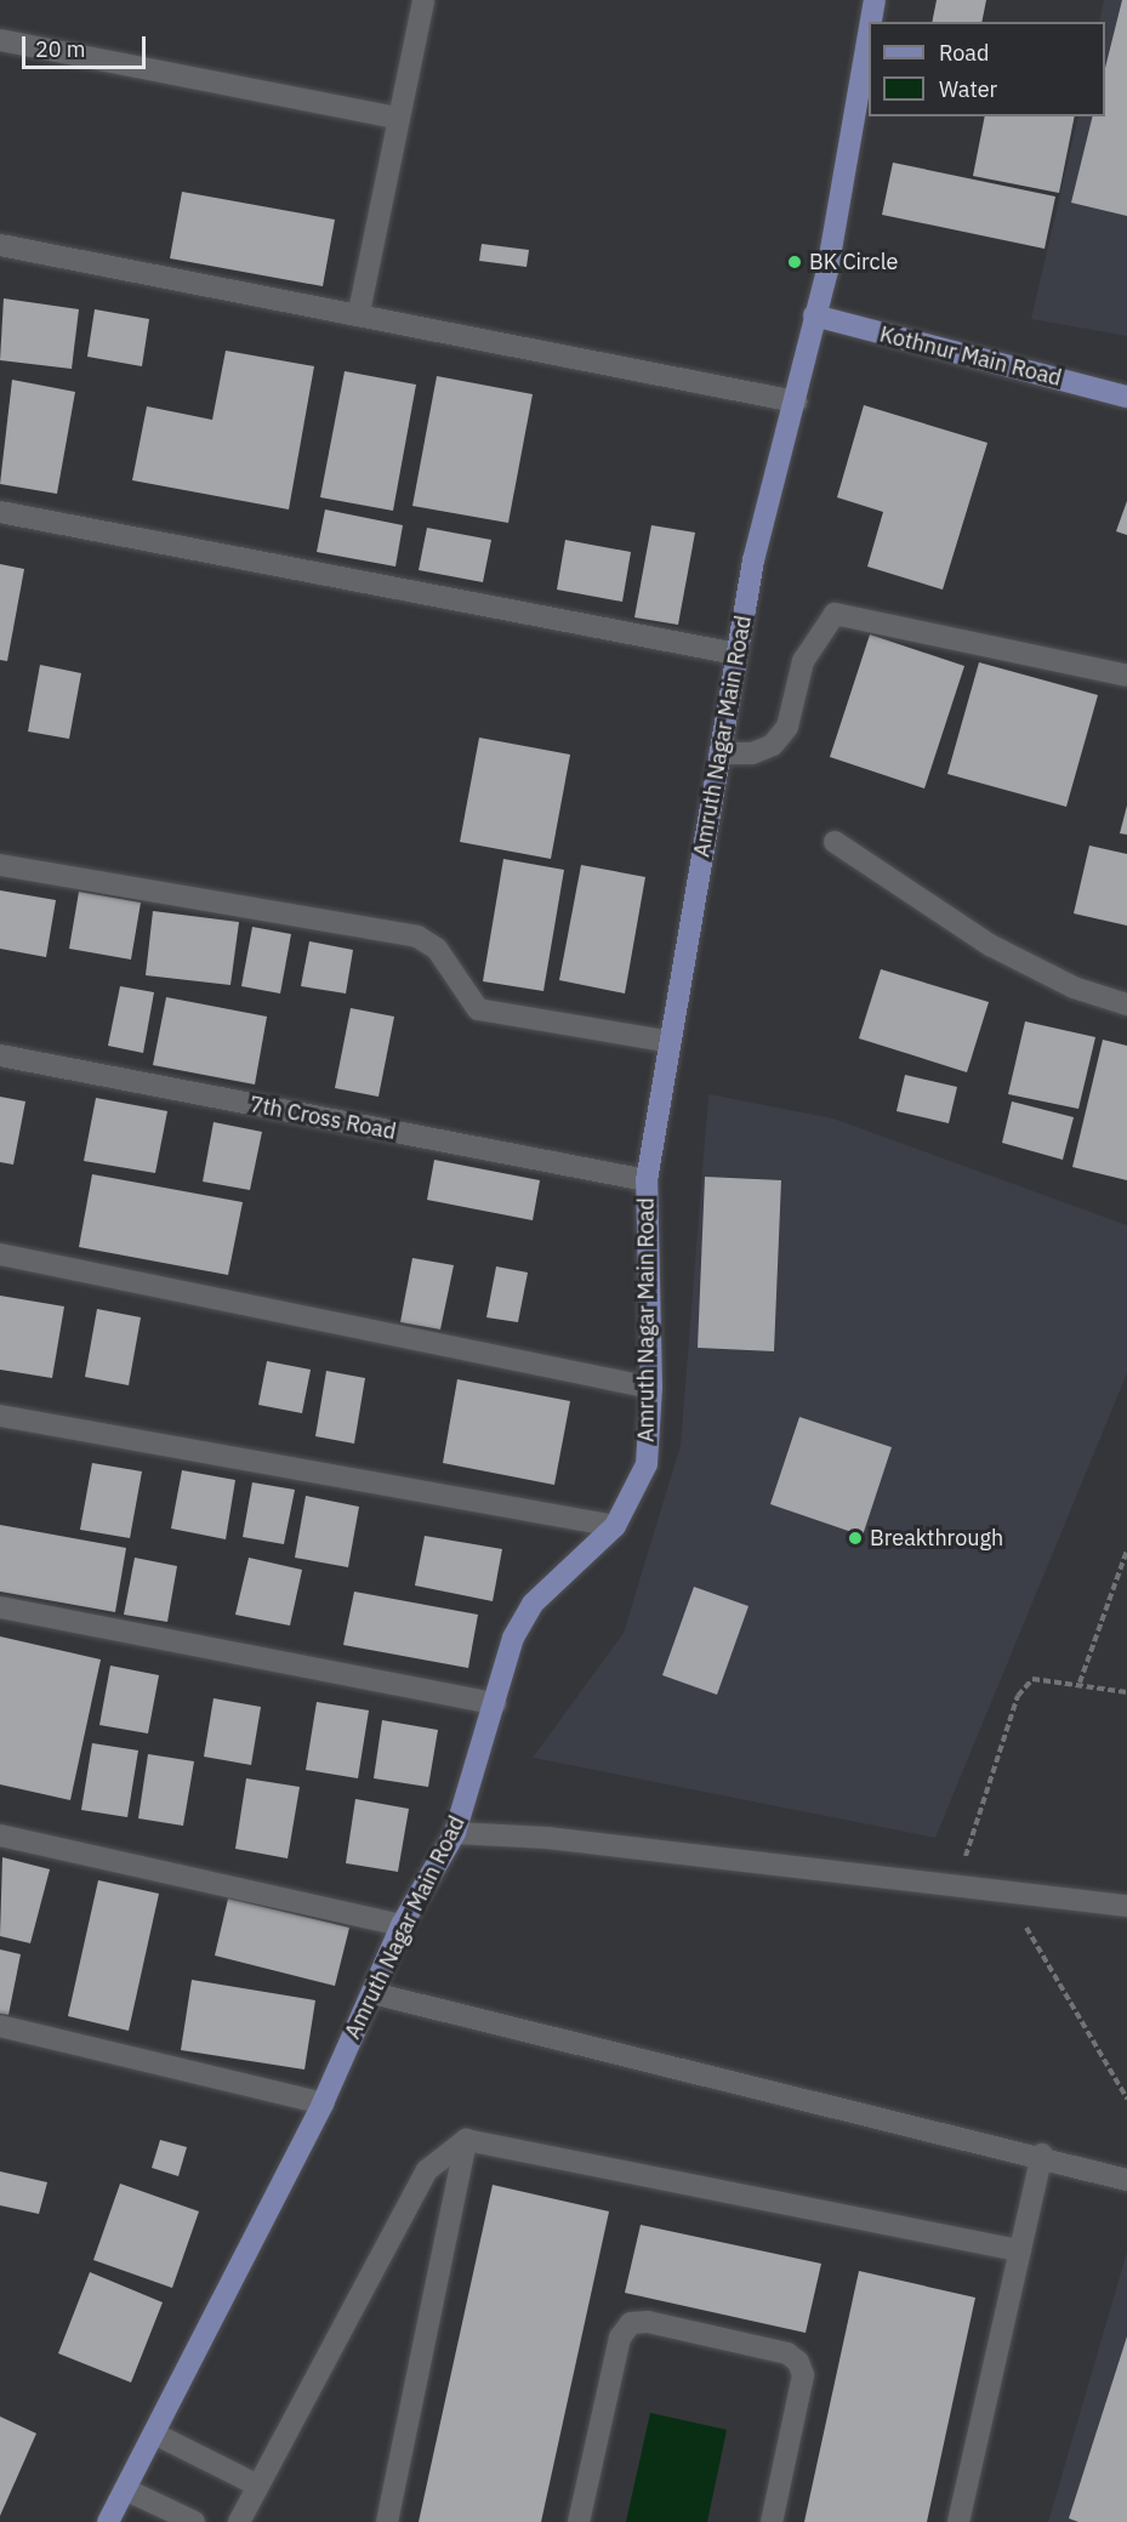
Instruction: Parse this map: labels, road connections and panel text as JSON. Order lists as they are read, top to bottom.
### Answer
{
  "streets": {
    "main road": ["Kothnur Main Road", "Amruth Nagar Main Road"],
    "street": ["7th Cross Road"]
  },
  "crossings": [
    ["Kothnur Main Road", "Amruth Nagar Main Road"],
    ["Amruth Nagar Main Road", "7th Cross Road"]
  ],
  "places": ["BK Circle", "Breakthrough"],
  "legend": ["Road", "Water"],
  "scale_bar": "20 m"
}
